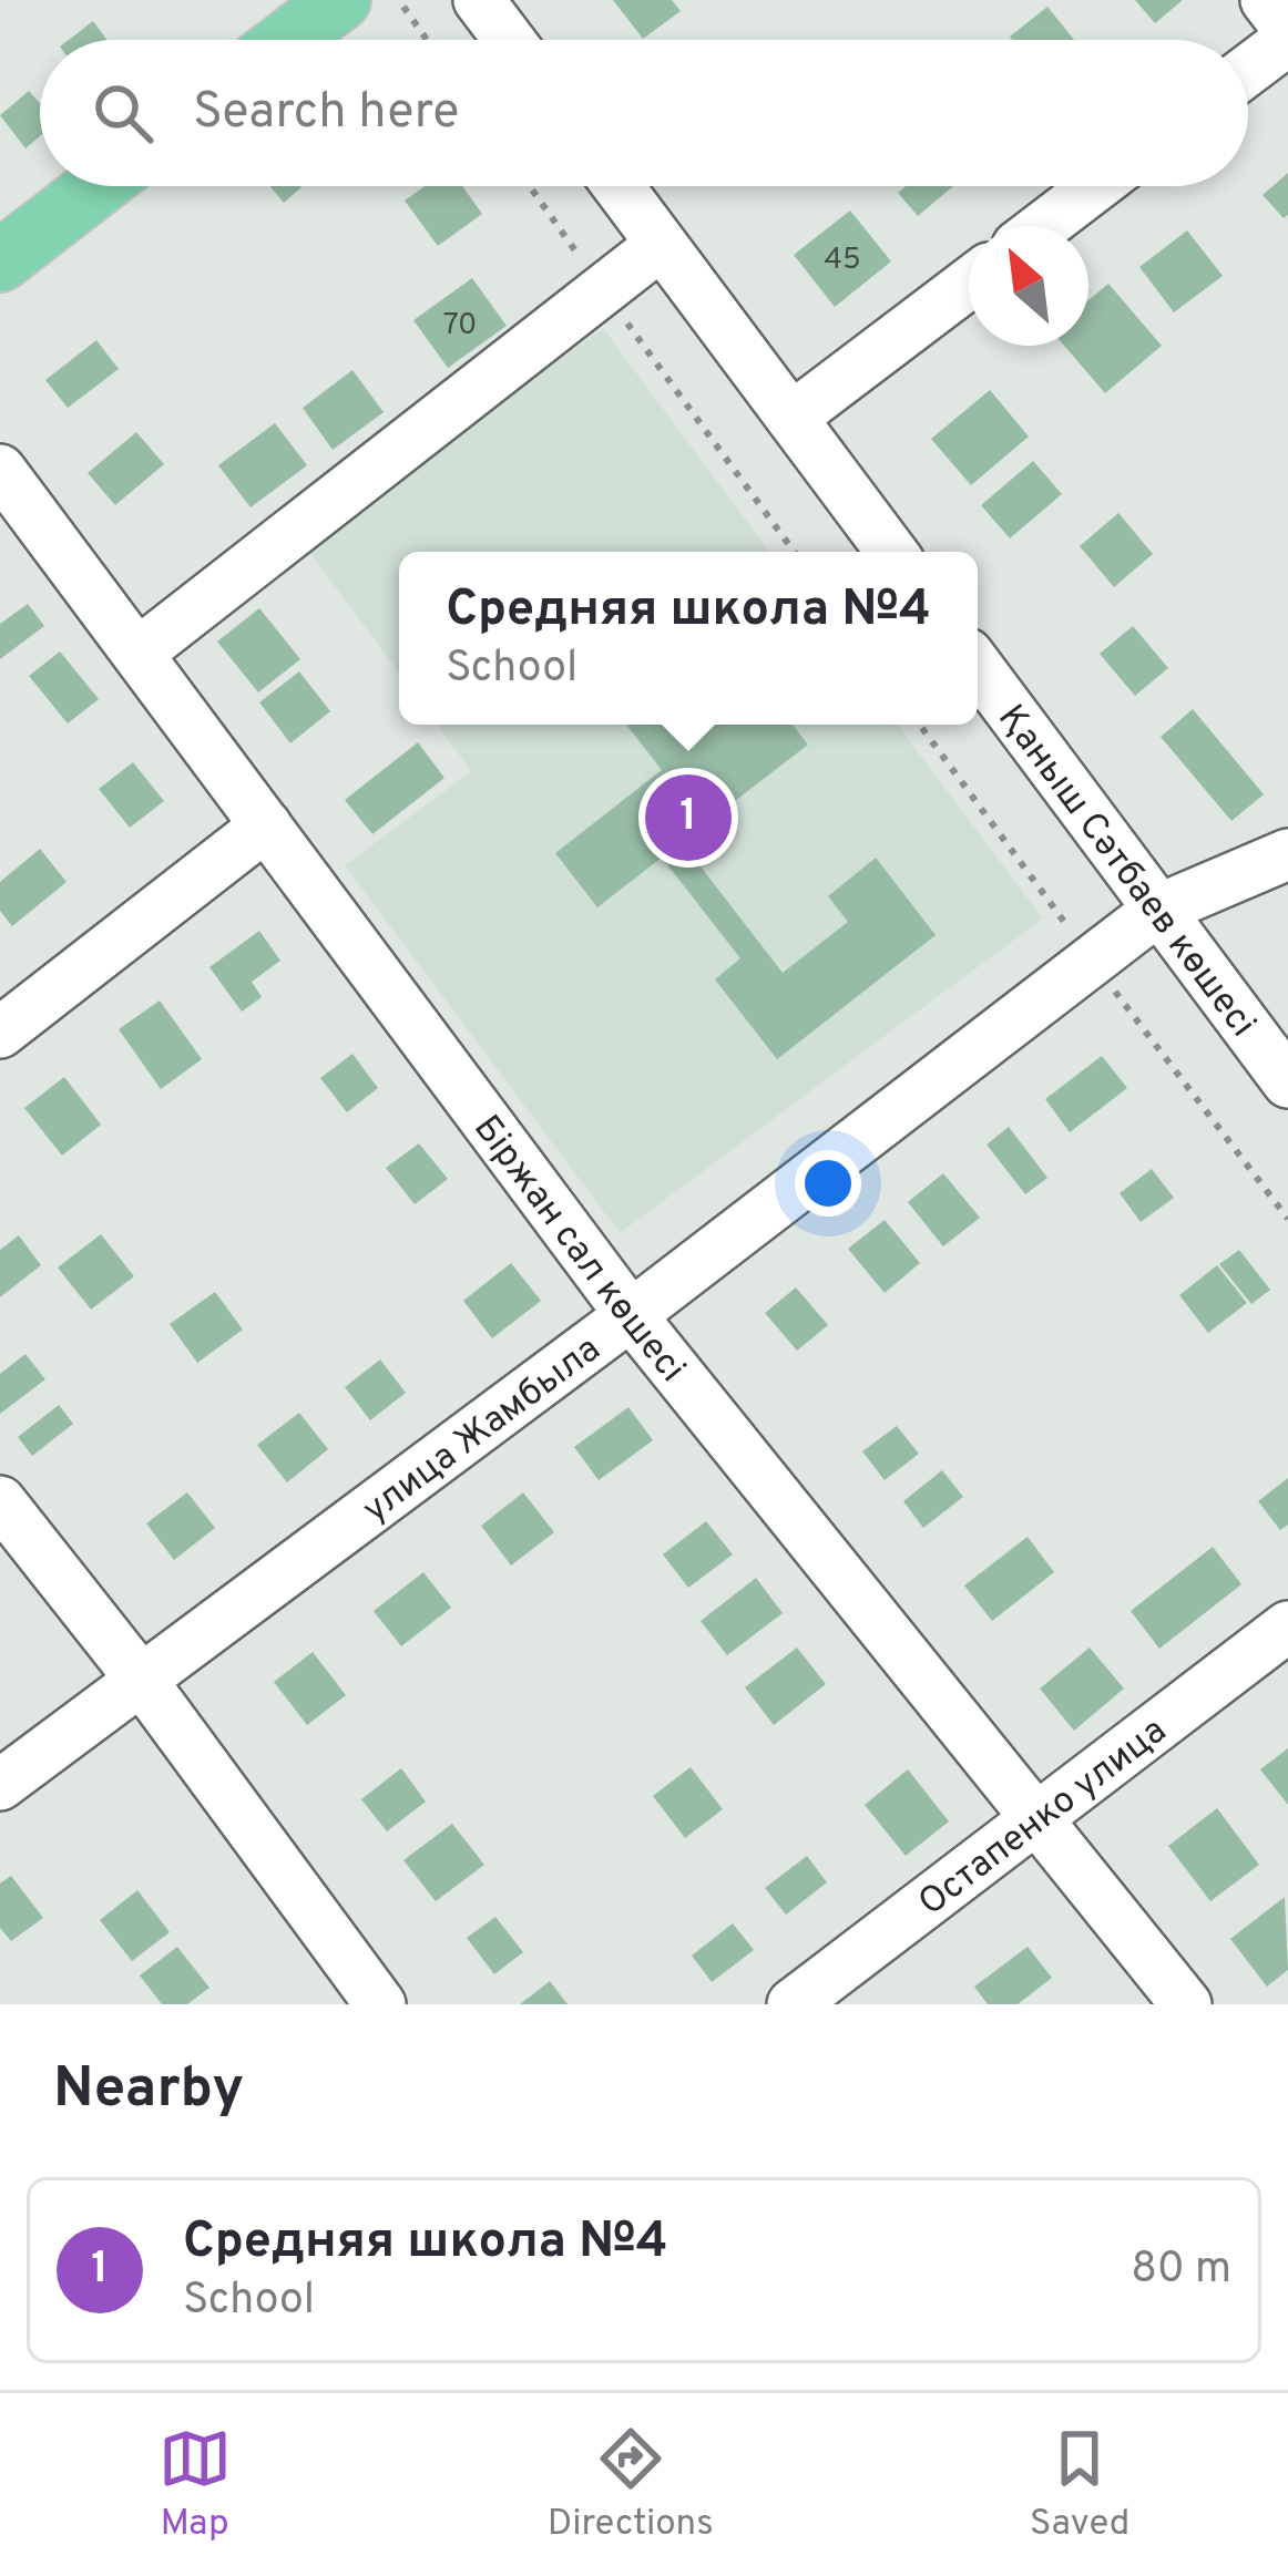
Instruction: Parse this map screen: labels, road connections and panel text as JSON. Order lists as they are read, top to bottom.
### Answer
{
  "streets": {
    "street": [
      "Қаныш Сәтбаев көшесі",
      "Біржан сал көшесі",
      "улица Жамбыла",
      "Остапенко улица"
    ]
  },
  "crossings": [
    ["Қаныш Сәтбаев көшесі", "улица Жамбыла"],
    ["Біржан сал көшесі", "улица Жамбыла"],
    ["Біржан сал көшесі", "Остапенко улица"]
  ],
  "house_numbers": ["45", "70"],
  "north": "top left",
  "page": {
    "search": "Search here",
    "popup": ["Средняя школа №4", "School"],
    "pins": "1",
    "heading": "Nearby",
    "list": [
      {
        "mark": "1",
        "name": "Средняя школа №4",
        "note": "School",
        "value": "80 m"
      }
    ],
    "nav": ["Map", "Directions", "Saved"]
  }
}
